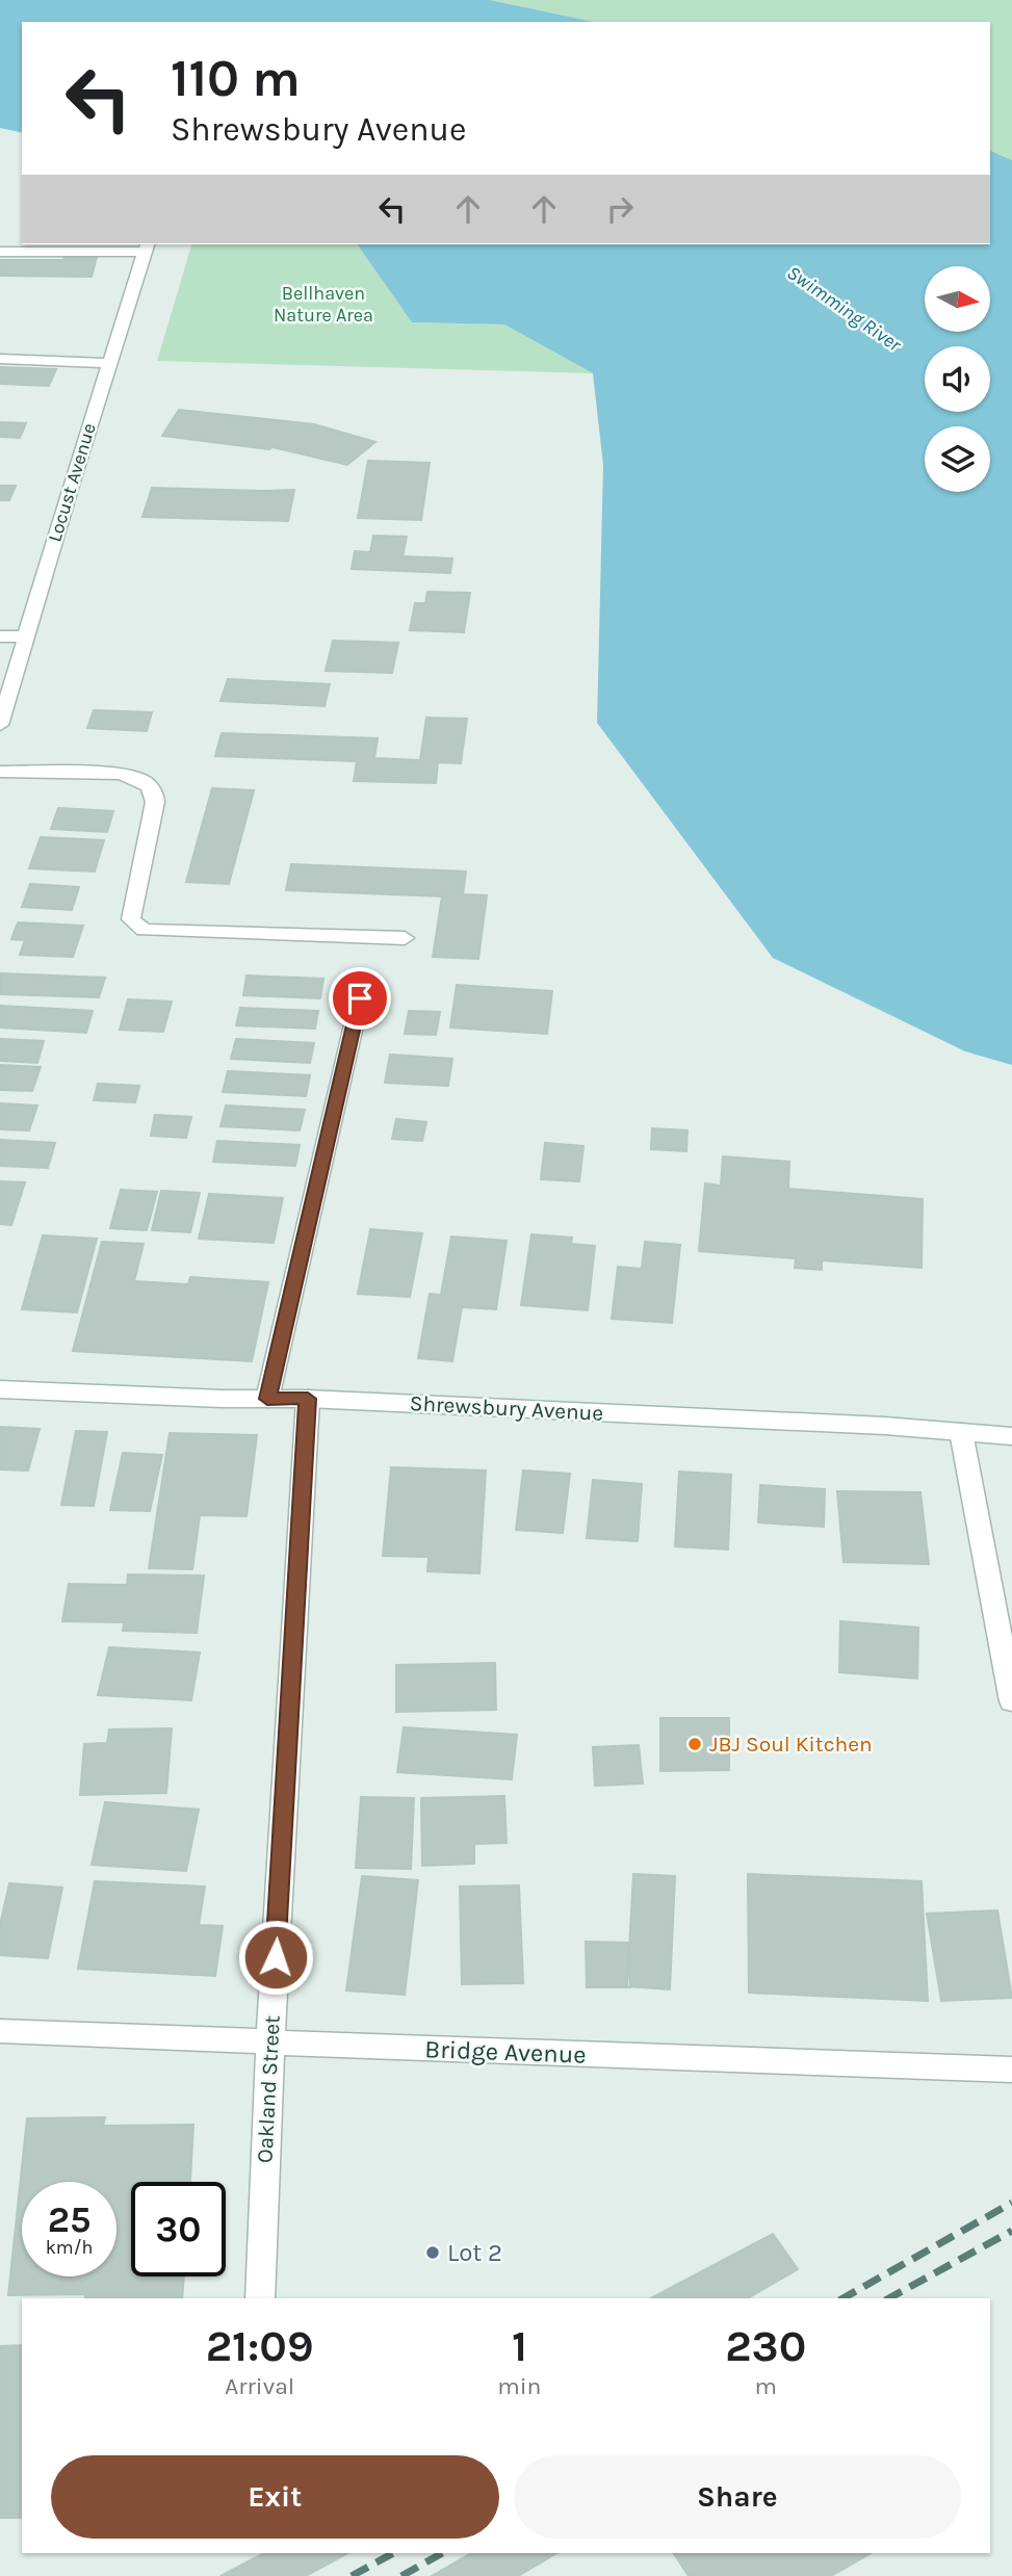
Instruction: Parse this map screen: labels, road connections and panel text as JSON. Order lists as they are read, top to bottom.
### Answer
{
  "streets": {
    "street": [
      "Locust Avenue",
      "Shrewsbury Avenue",
      "Bridge Avenue",
      "Oakland Street"
    ]
  },
  "crossings": [
    ["Shrewsbury Avenue", "Oakland Street"],
    ["Bridge Avenue", "Oakland Street"]
  ],
  "water": ["Swimming River"],
  "parks": ["Bellhaven Nature Area"],
  "places": ["JBJ Soul Kitchen", "Lot 2"],
  "north": "right",
  "page": {
    "turn": ["110 m", "Shrewsbury Avenue"],
    "speed": "25 km/h",
    "limit": "30",
    "eta": [
      "21:09",
      "Arrival",
      "1",
      "min",
      "230",
      "m"
    ],
    "buttons": ["Exit", "Share"]
  }
}
